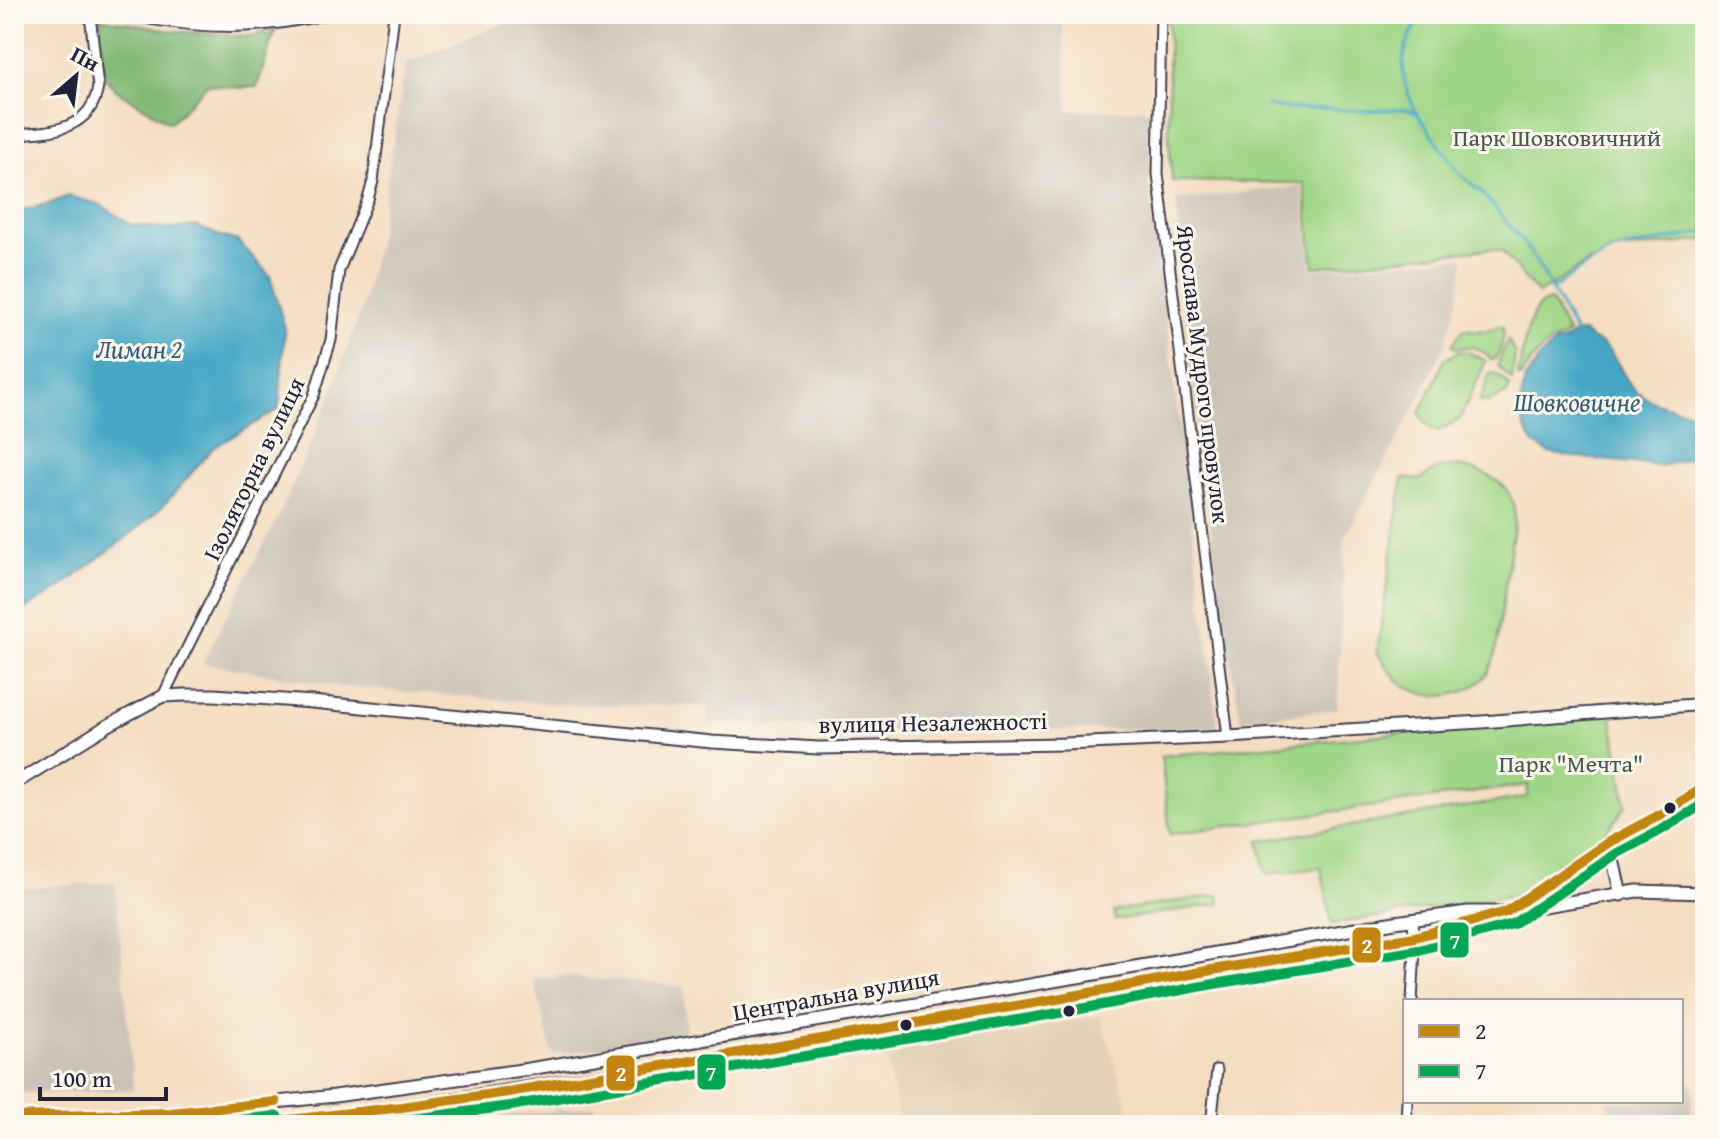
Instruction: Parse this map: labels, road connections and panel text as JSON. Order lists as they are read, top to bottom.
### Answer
{
  "streets": {
    "street": [
      "Ярослава Мудрого провулок",
      "Ізоляторна вулиця",
      "вулиця Незалежності",
      "Центральна вулиця"
    ]
  },
  "crossings": [
    ["Ярослава Мудрого провулок", "вулиця Незалежності"],
    ["Ізоляторна вулиця", "вулиця Незалежності"]
  ],
  "water": ["Лиман 2", "Шовковичне"],
  "parks": ["Парк Шовковичний", "Парк \"Мечта\""],
  "lines": ["transit line 2", "transit line 7"],
  "legend": ["2", "7"],
  "scale_bar": "100 m",
  "north": "top right"
}
